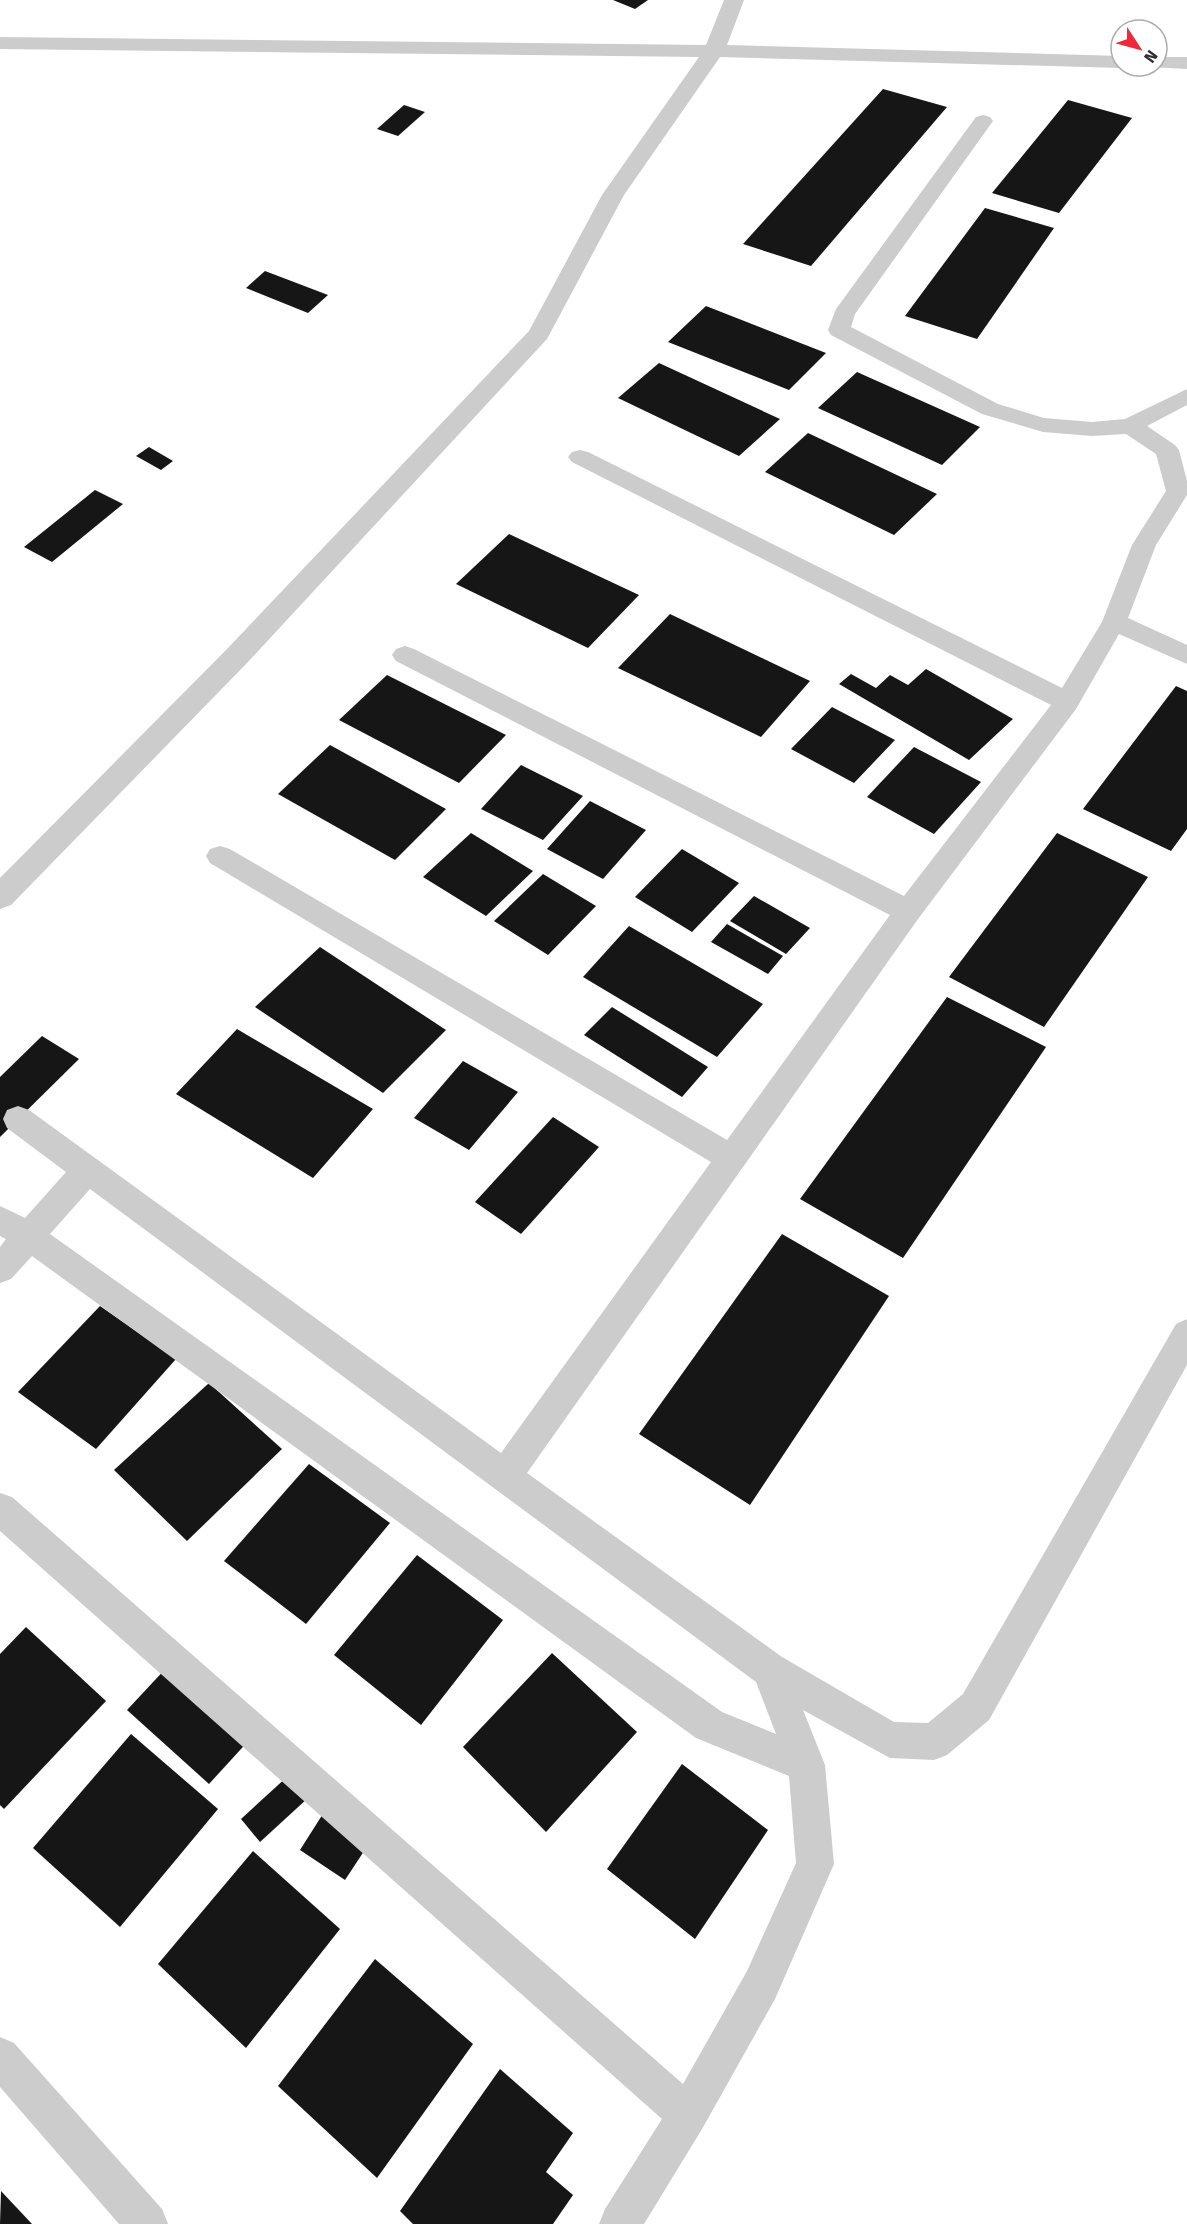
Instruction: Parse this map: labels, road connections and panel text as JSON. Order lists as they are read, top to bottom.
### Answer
{
  "north": "bottom right"
}
